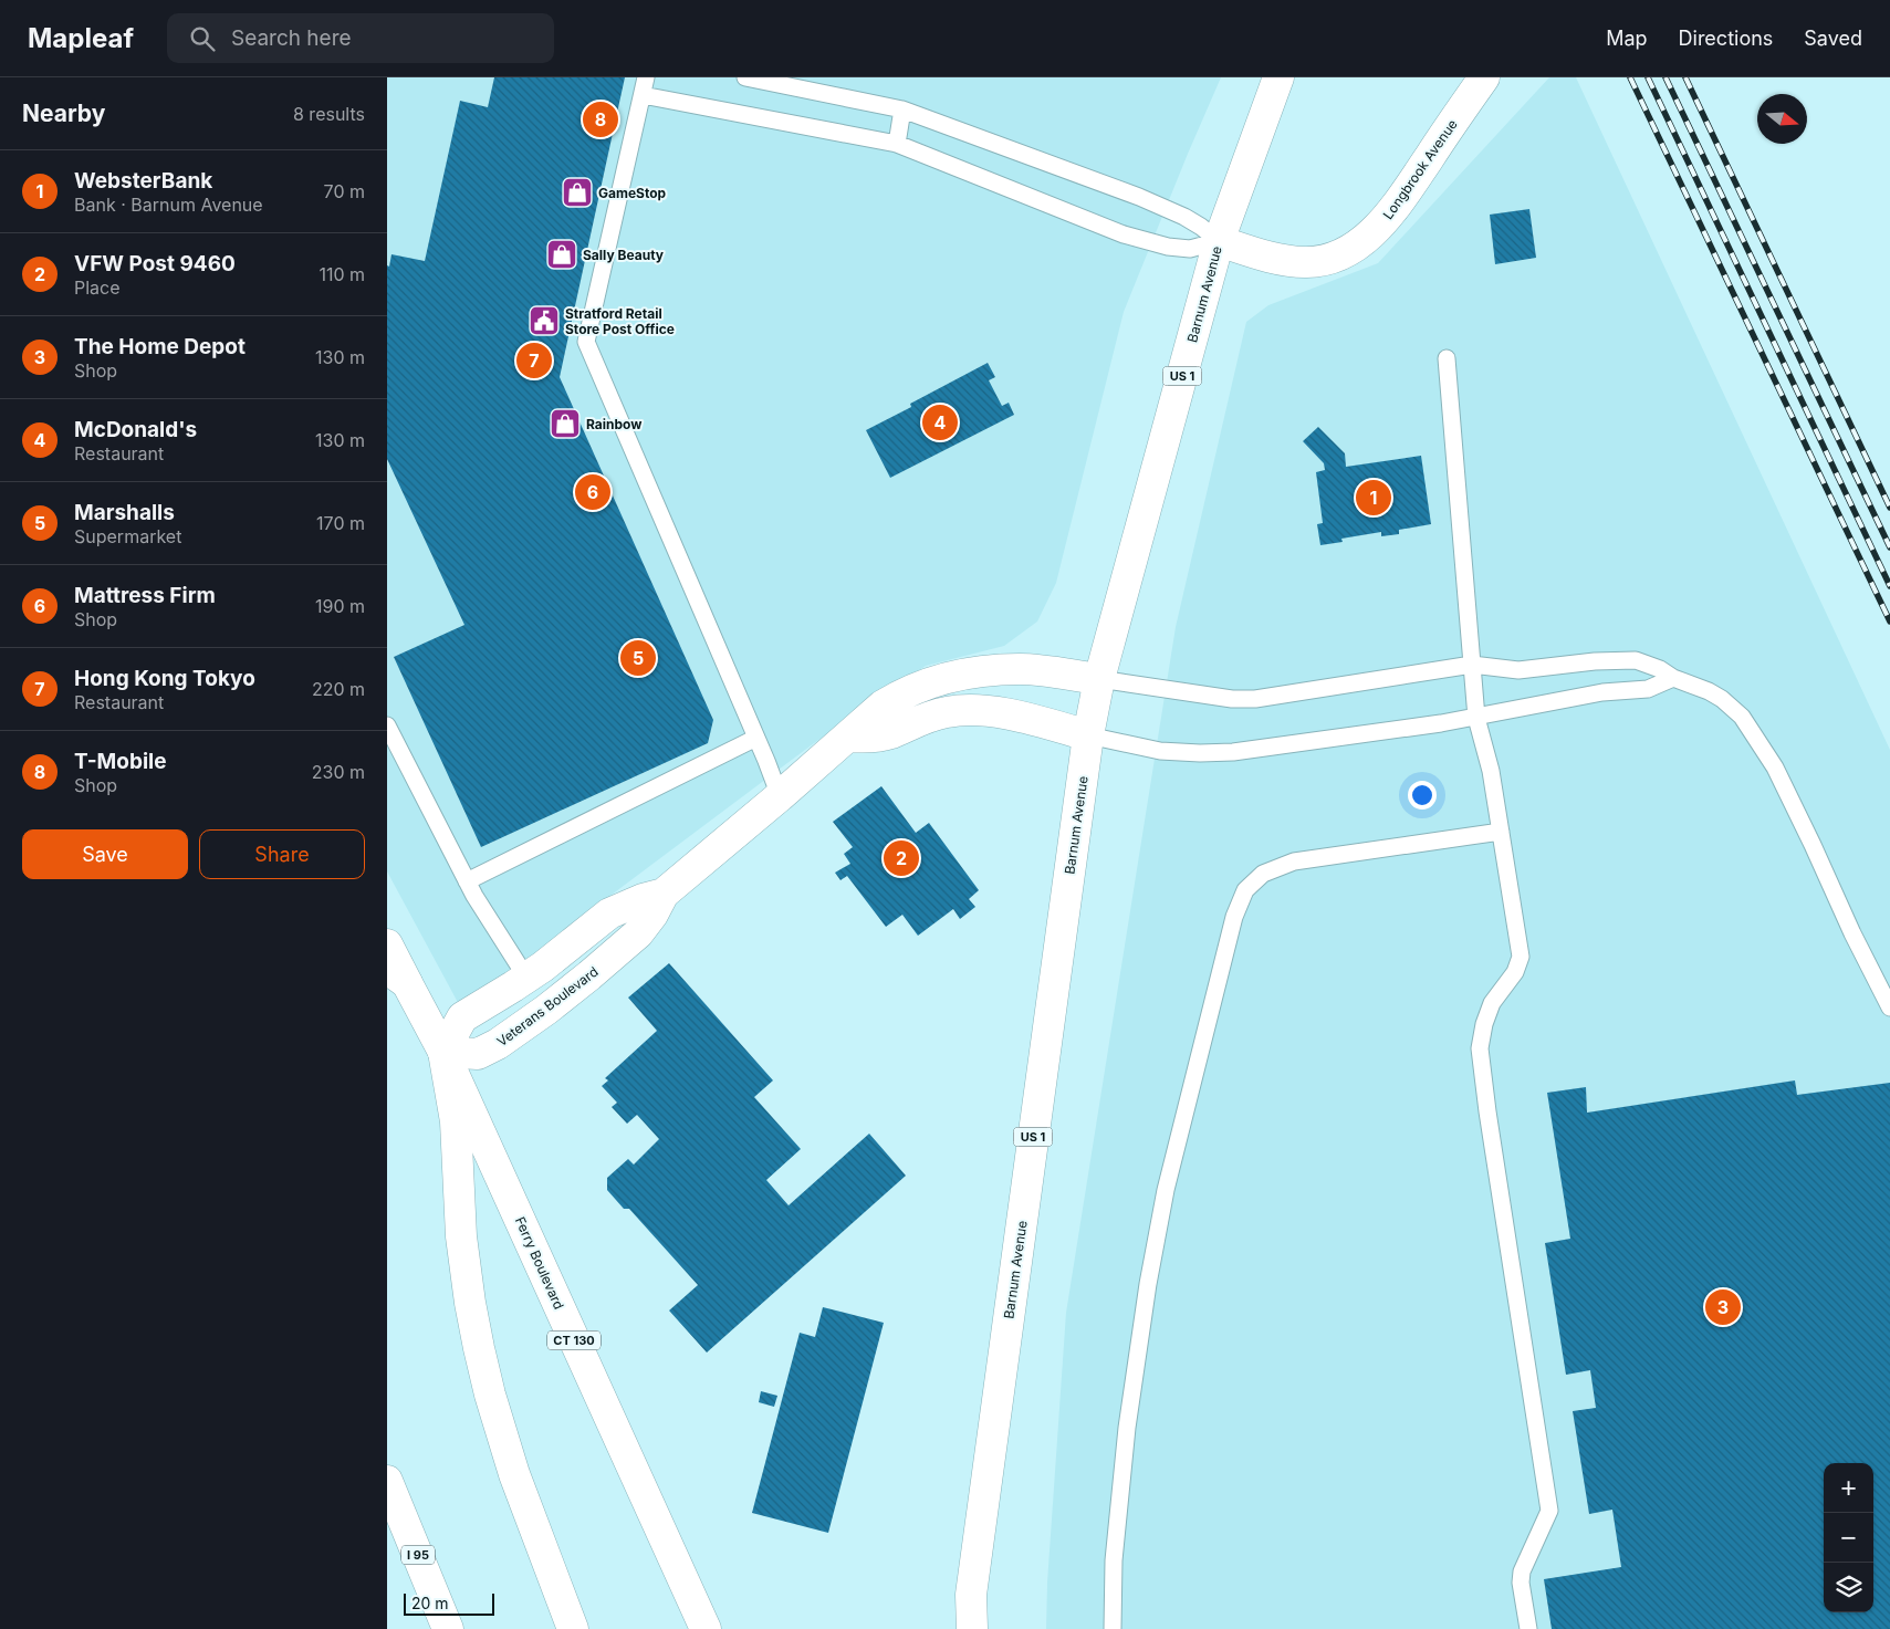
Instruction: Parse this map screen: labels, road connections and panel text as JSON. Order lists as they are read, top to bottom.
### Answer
{
  "streets": {
    "main road": [
      "Longbrook Avenue",
      "Barnum Avenue",
      "US 1",
      "Veterans Boulevard",
      "Ferry Boulevard",
      "CT 130",
      "I 95"
    ]
  },
  "crossings": [
    ["Longbrook Avenue", "Barnum Avenue"],
    ["Barnum Avenue", "Veterans Boulevard"],
    ["Veterans Boulevard", "Ferry Boulevard"]
  ],
  "places": {
    "shop": ["GameStop", "Sally Beauty", "Rainbow"],
    "public building": ["Stratford Retail Store Post Office"]
  },
  "scale_bar": "20 m",
  "north": "right",
  "page": {
    "header": "Mapleaf",
    "search": "Search here",
    "nav": ["Map", "Directions", "Saved"],
    "heading": ["Nearby", "8 results"],
    "pins": [
      "8",
      "7",
      "4",
      "6",
      "1",
      "5",
      "2",
      "3"
    ],
    "list": [
      {
        "mark": "1",
        "name": "WebsterBank",
        "note": "Bank · Barnum Avenue",
        "value": "70 m"
      },
      {
        "mark": "2",
        "name": "VFW Post 9460",
        "note": "Place",
        "value": "110 m"
      },
      {
        "mark": "3",
        "name": "The Home Depot",
        "note": "Shop",
        "value": "130 m"
      },
      {
        "mark": "4",
        "name": "McDonald's",
        "note": "Restaurant",
        "value": "130 m"
      },
      {
        "mark": "5",
        "name": "Marshalls",
        "note": "Supermarket",
        "value": "170 m"
      },
      {
        "mark": "6",
        "name": "Mattress Firm",
        "note": "Shop",
        "value": "190 m"
      },
      {
        "mark": "7",
        "name": "Hong Kong Tokyo",
        "note": "Restaurant",
        "value": "220 m"
      },
      {
        "mark": "8",
        "name": "T-Mobile",
        "note": "Shop",
        "value": "230 m"
      }
    ],
    "buttons": ["Save", "Share"],
    "map_buttons": ["+", "−"],
    "scale": "20 m"
  }
}
